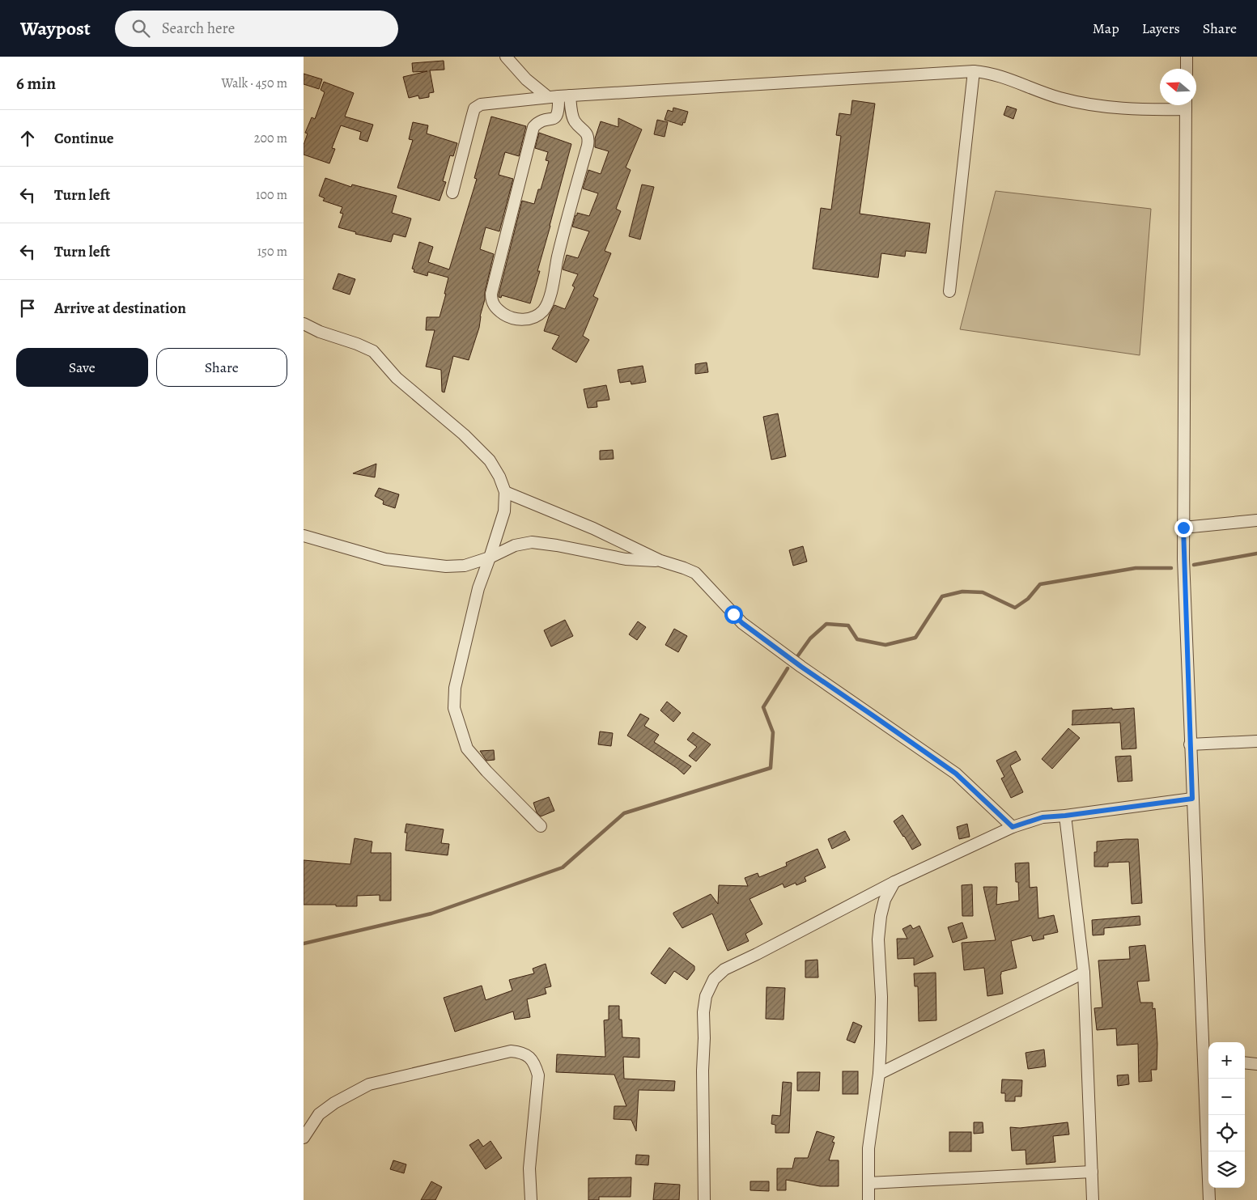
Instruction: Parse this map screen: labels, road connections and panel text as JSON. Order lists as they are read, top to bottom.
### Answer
{
  "north": "left",
  "page": {
    "header": "Waypost",
    "search": "Search here",
    "nav": ["Map", "Layers", "Share"],
    "heading": ["6 min", "Walk · 450 m"],
    "list": [
      ["Continue", "200 m"],
      ["Turn left", "100 m"],
      ["Turn left", "150 m"],
      "Arrive at destination"
    ],
    "buttons": ["Save", "Share"],
    "map_buttons": ["+", "−"]
  }
}
